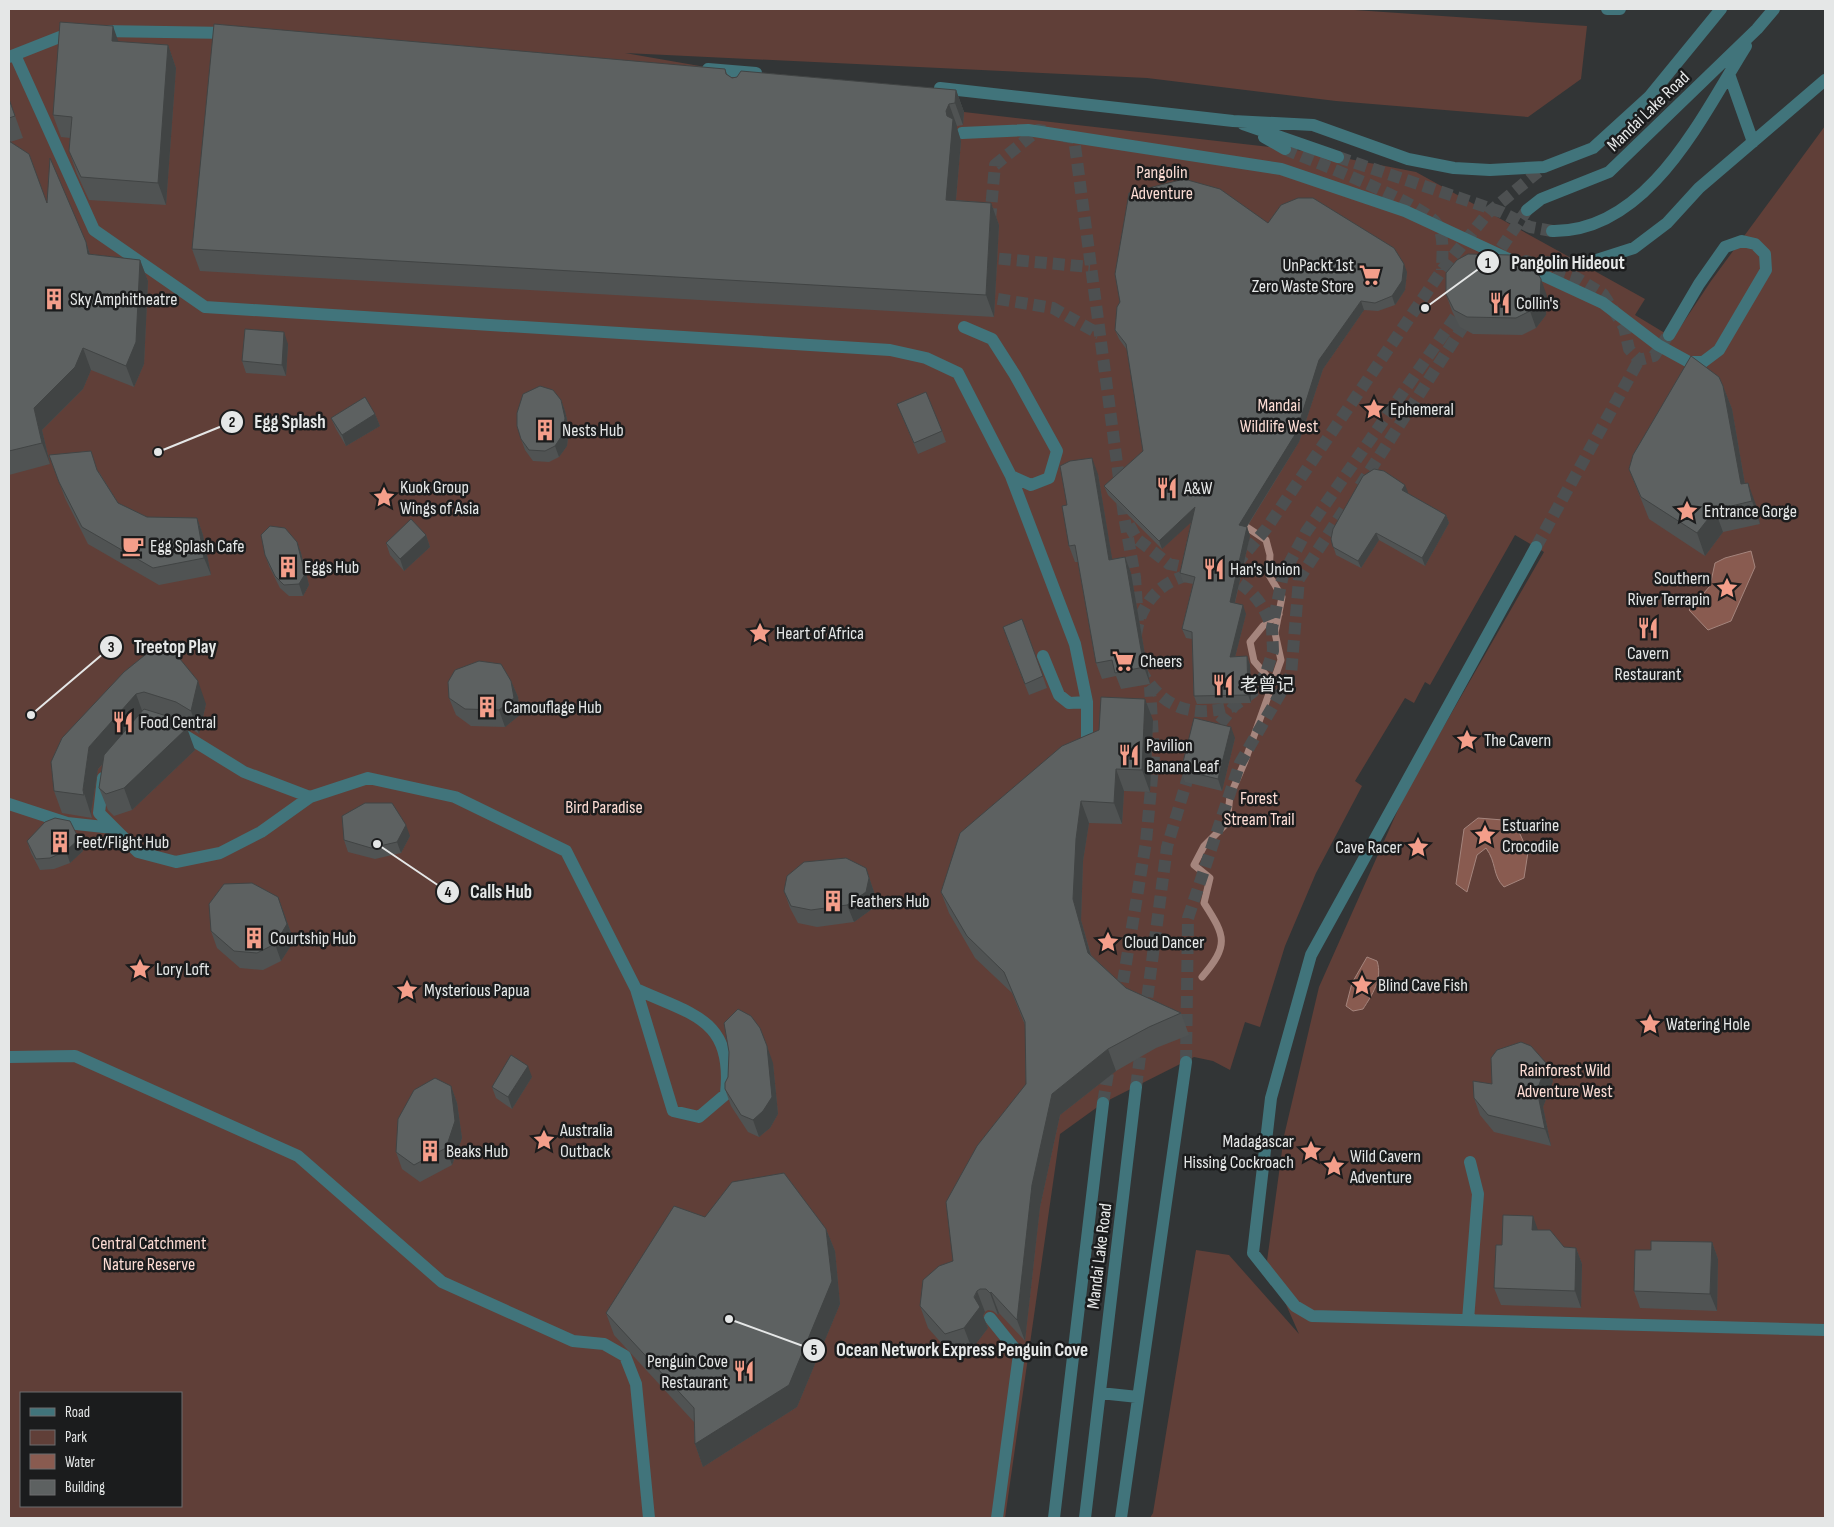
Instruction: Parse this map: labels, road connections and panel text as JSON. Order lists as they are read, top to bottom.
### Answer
{
  "streets": {
    "street": ["Mandai Lake Road"]
  },
  "parks": [
    "Pangolin Adventure",
    "Mandai Wildlife West",
    "Forest Stream Trail",
    "Bird Paradise",
    "Rainforest Wild Adventure West",
    "Central Catchment Nature Reserve"
  ],
  "places": {
    "supermarket": ["UnPackt 1st Zero Waste Store", "Cheers"],
    "building": [
      "Sky Amphitheatre",
      "Nests Hub",
      "Eggs Hub",
      "Camouflage Hub",
      "Feet/Flight Hub",
      "Feathers Hub",
      "Courtship Hub",
      "Beaks Hub"
    ],
    "restaurant": [
      "Collin's",
      "A&W",
      "Han's Union",
      "Cavern Restaurant",
      "老曾记",
      "Food Central",
      "Pavilion Banana Leaf",
      "Penguin Cove Restaurant"
    ],
    "other": [
      "Pangolin Hideout",
      "Egg Splash",
      "Treetop Play",
      "Calls Hub",
      "Ocean Network Express Penguin Cove"
    ],
    "place": [
      "Ephemeral",
      "Kuok Group Wings of Asia",
      "Entrance Gorge",
      "Southern River Terrapin",
      "Heart of Africa",
      "The Cavern",
      "Estuarine Crocodile",
      "Cave Racer",
      "Cloud Dancer",
      "Lory Loft",
      "Blind Cave Fish",
      "Mysterious Papua",
      "Watering Hole",
      "Australia Outback",
      "Madagascar Hissing Cockroach",
      "Wild Cavern Adventure"
    ],
    "cafe": ["Egg Splash Cafe"]
  },
  "legend": [
    "Road",
    "Park",
    "Water",
    "Building"
  ]
}
